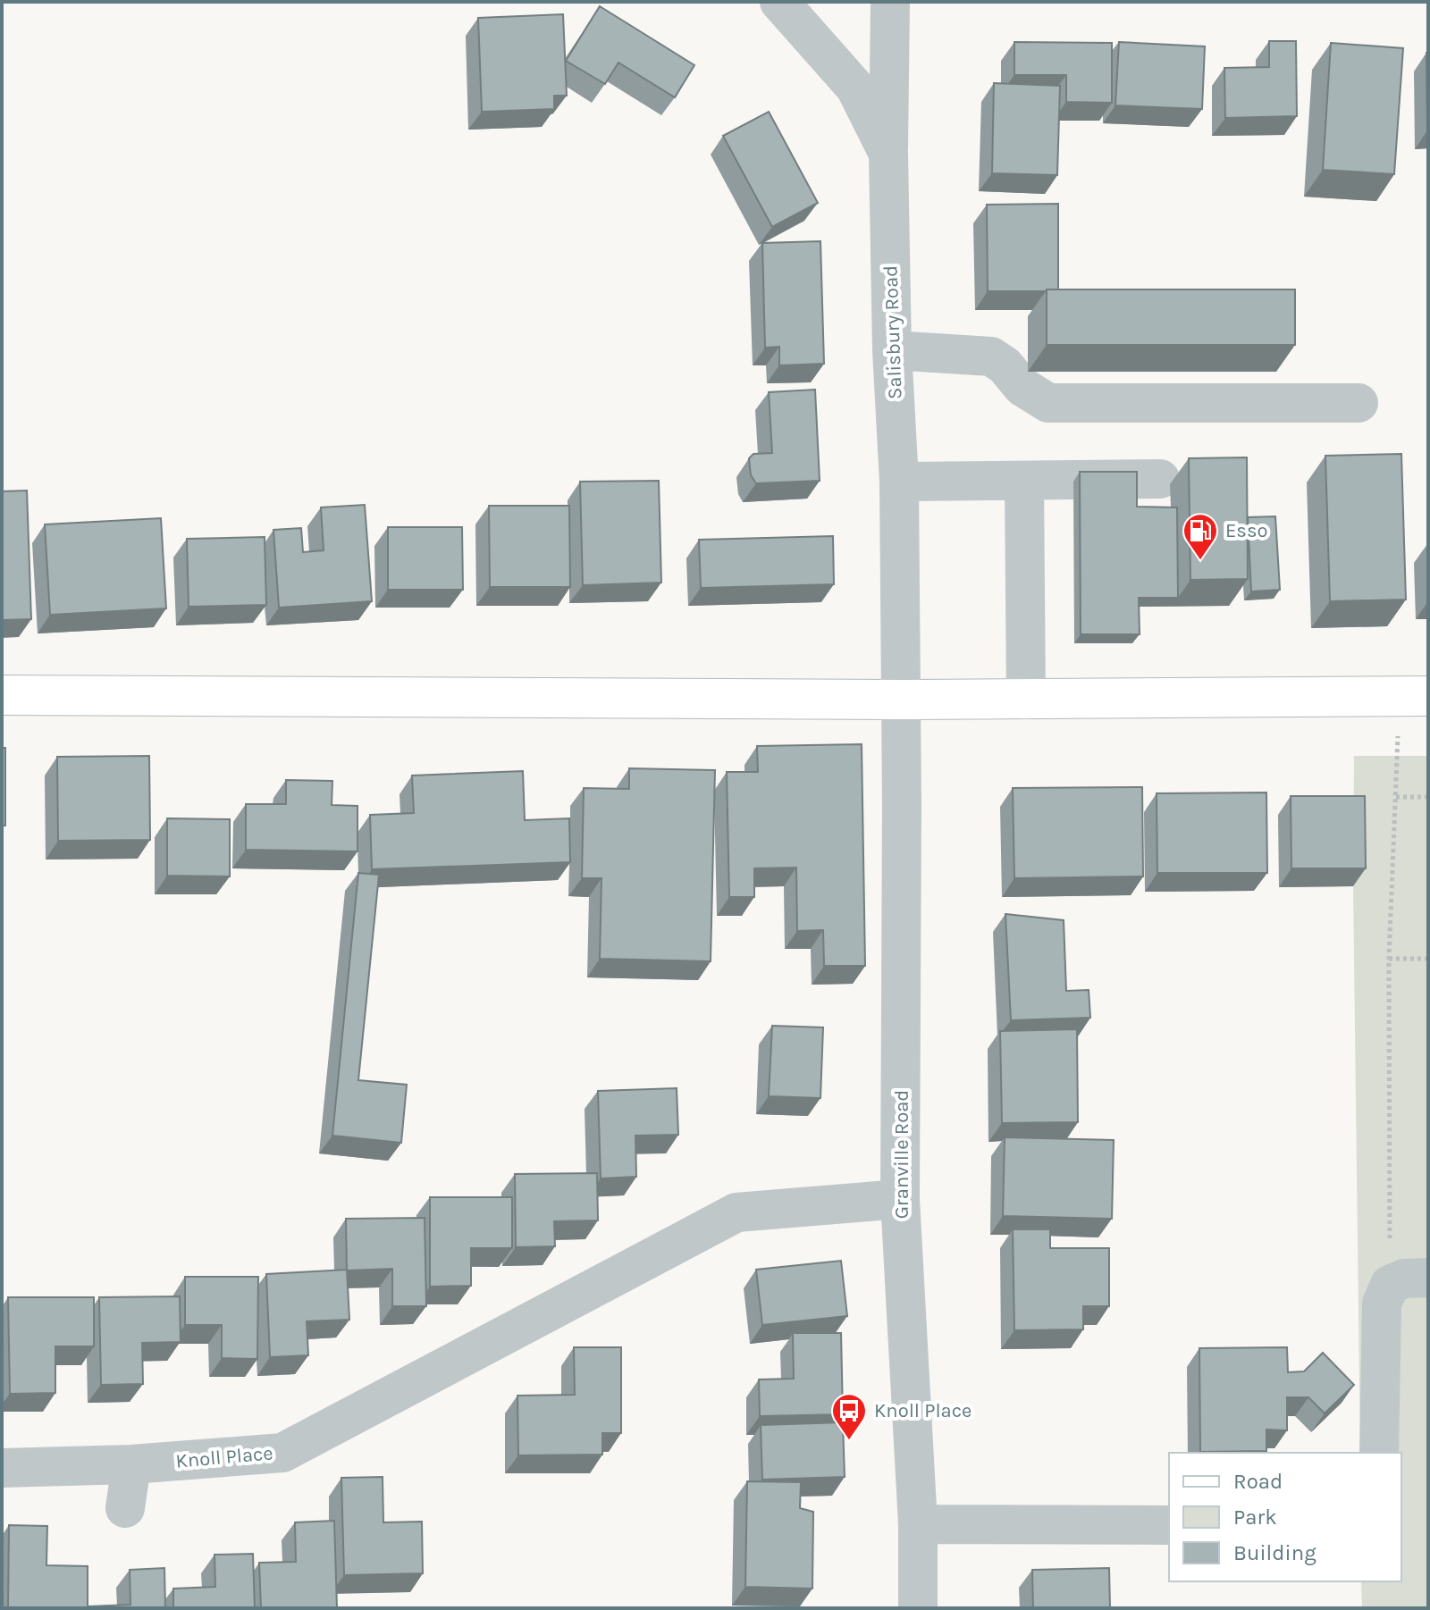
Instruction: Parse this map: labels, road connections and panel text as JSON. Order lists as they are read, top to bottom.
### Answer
{
  "streets": {
    "street": ["Salisbury Road", "Granville Road", "Knoll Place"]
  },
  "crossings": [
    ["Salisbury Road", "Granville Road"],
    ["Granville Road", "Knoll Place"]
  ],
  "places": {
    "fuel station": ["Esso"],
    "bus stop": ["Knoll Place"]
  },
  "legend": ["Road", "Park", "Building"]
}
